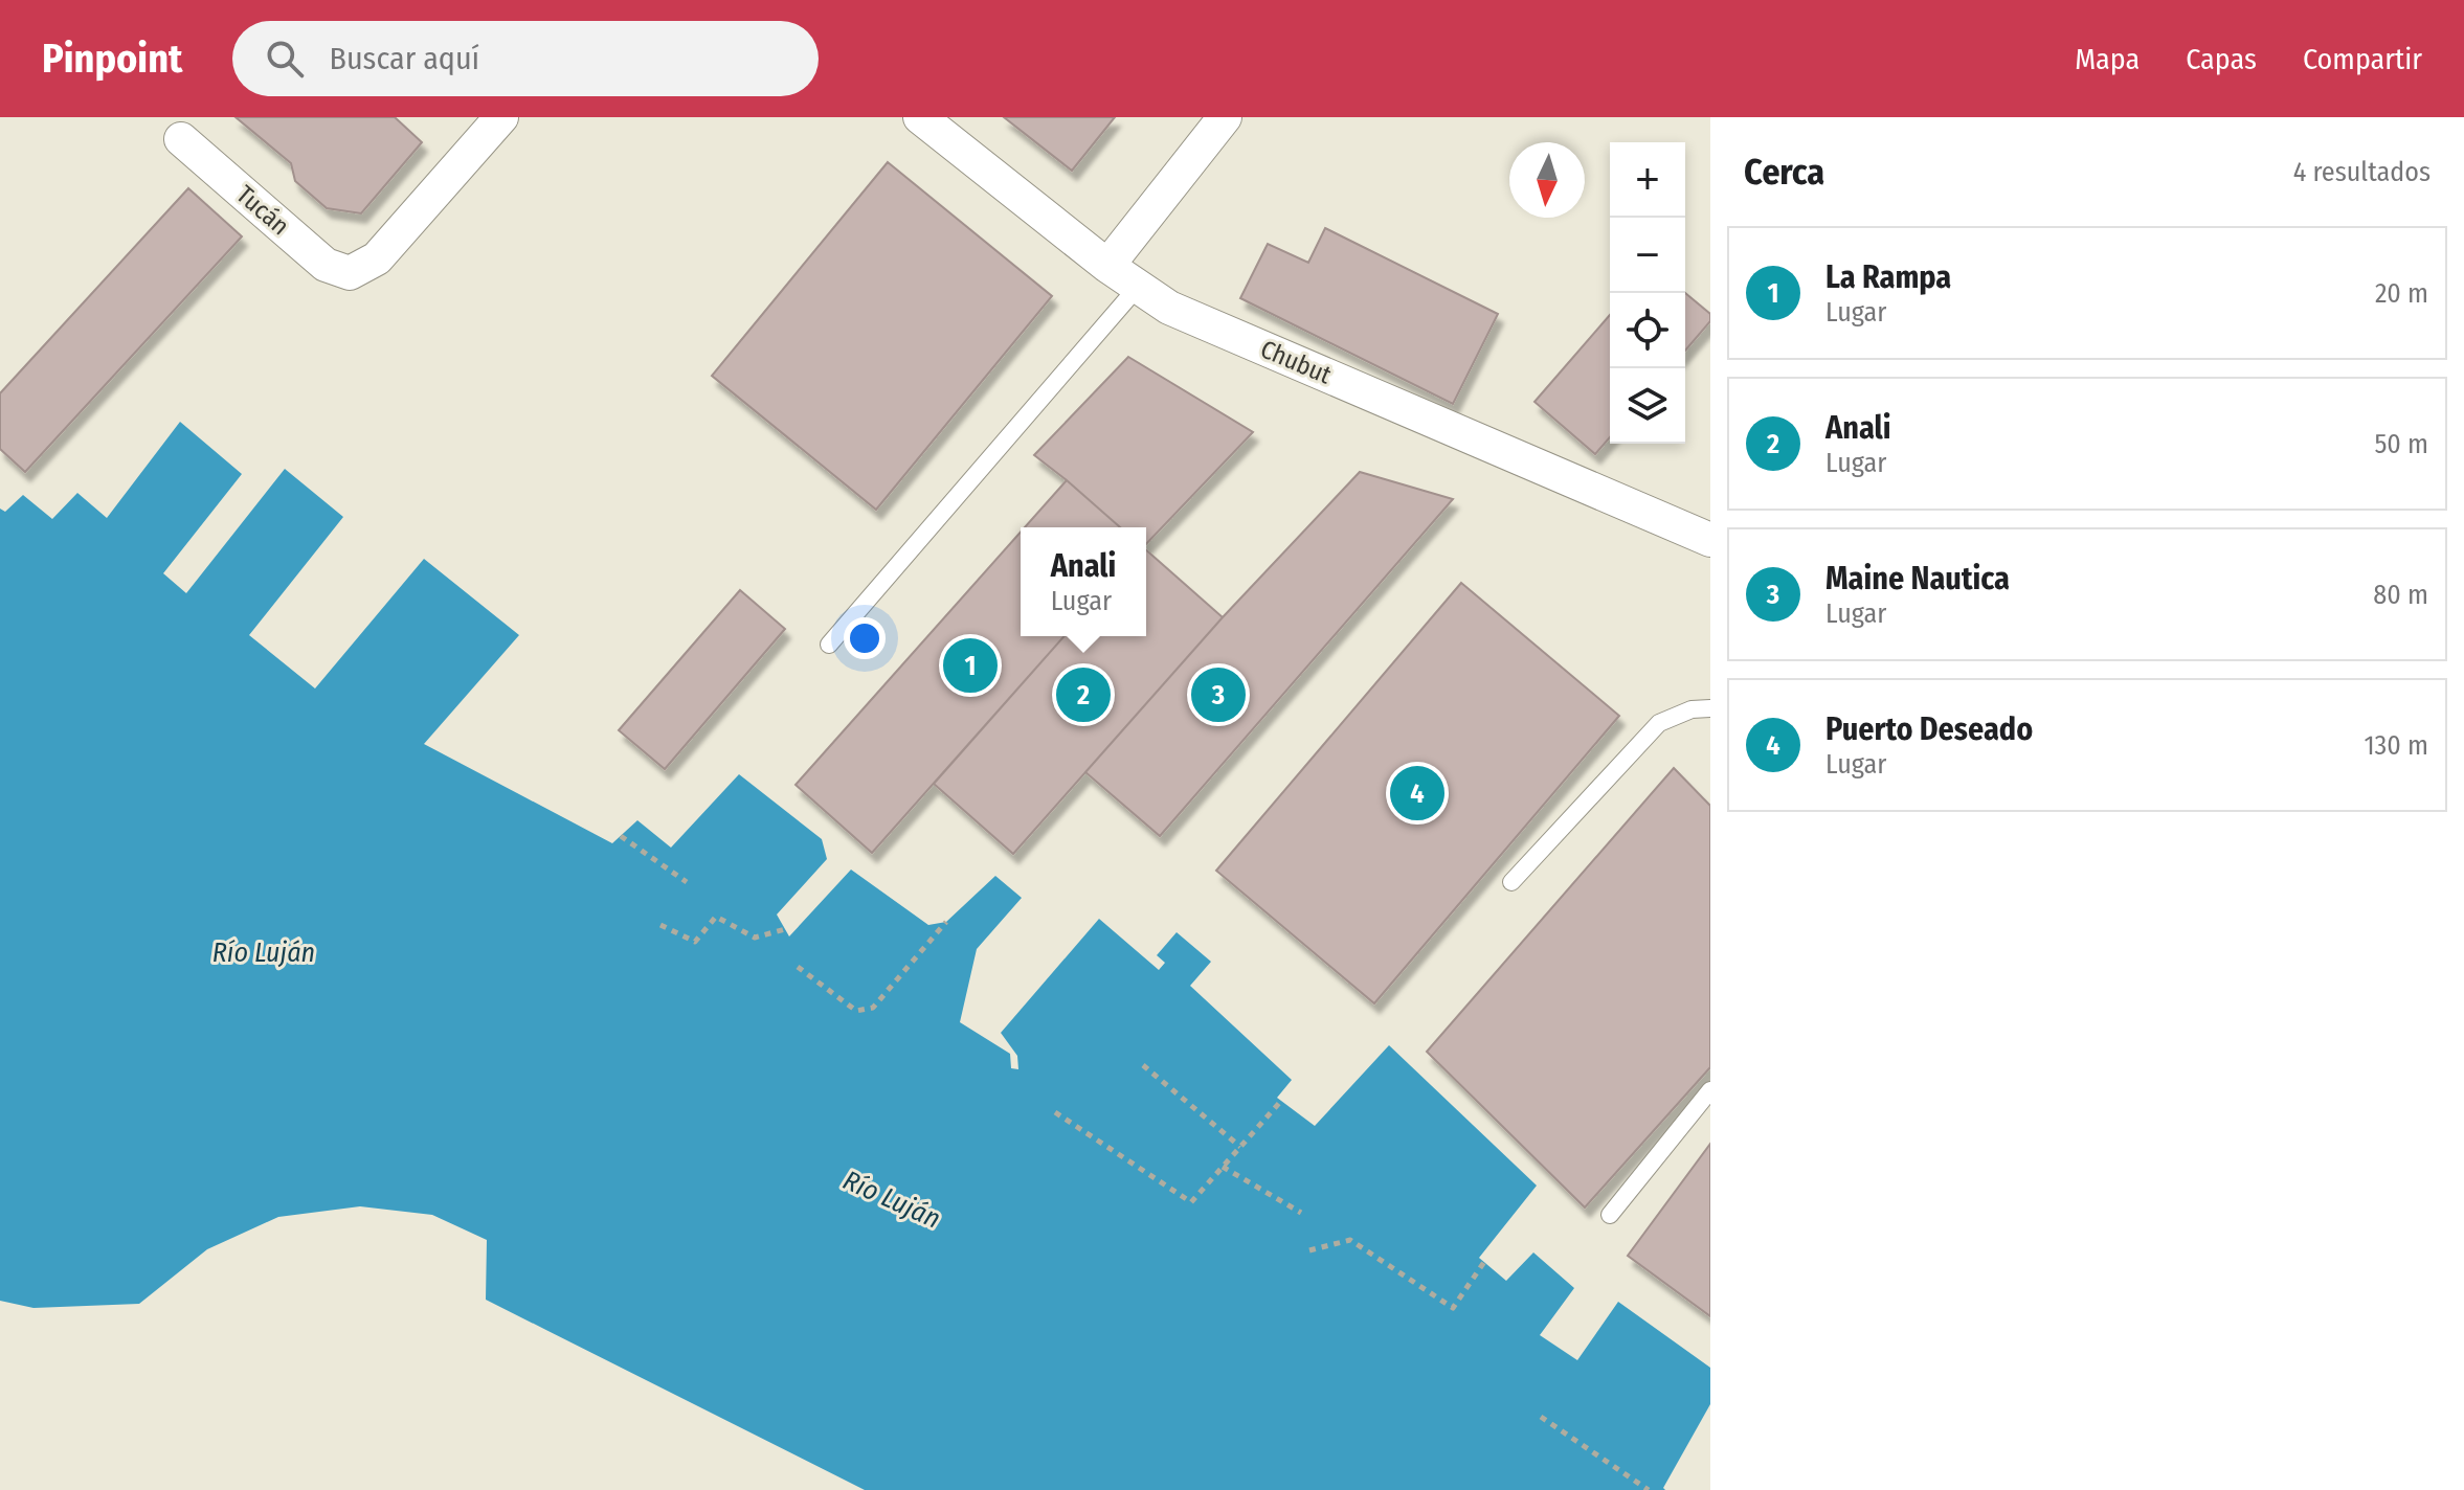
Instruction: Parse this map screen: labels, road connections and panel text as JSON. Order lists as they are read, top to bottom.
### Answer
{
  "streets": {
    "street": ["Tucán", "Chubut"]
  },
  "water": ["Río Luján"],
  "north": "bottom",
  "page": {
    "header": "Pinpoint",
    "search": "Buscar aquí",
    "nav": ["Mapa", "Capas", "Compartir"],
    "heading": ["Cerca", "4 resultados"],
    "map_buttons": ["+", "−"],
    "list": [
      {
        "mark": "1",
        "name": "La Rampa",
        "note": "Lugar",
        "value": "20 m"
      },
      {
        "mark": "2",
        "name": "Anali",
        "note": "Lugar",
        "value": "50 m"
      },
      {
        "mark": "3",
        "name": "Maine Nautica",
        "note": "Lugar",
        "value": "80 m"
      },
      {
        "mark": "4",
        "name": "Puerto Deseado",
        "note": "Lugar",
        "value": "130 m"
      }
    ],
    "popup": ["Anali", "Lugar"],
    "pins": [
      "1",
      "2",
      "3",
      "4"
    ]
  }
}
